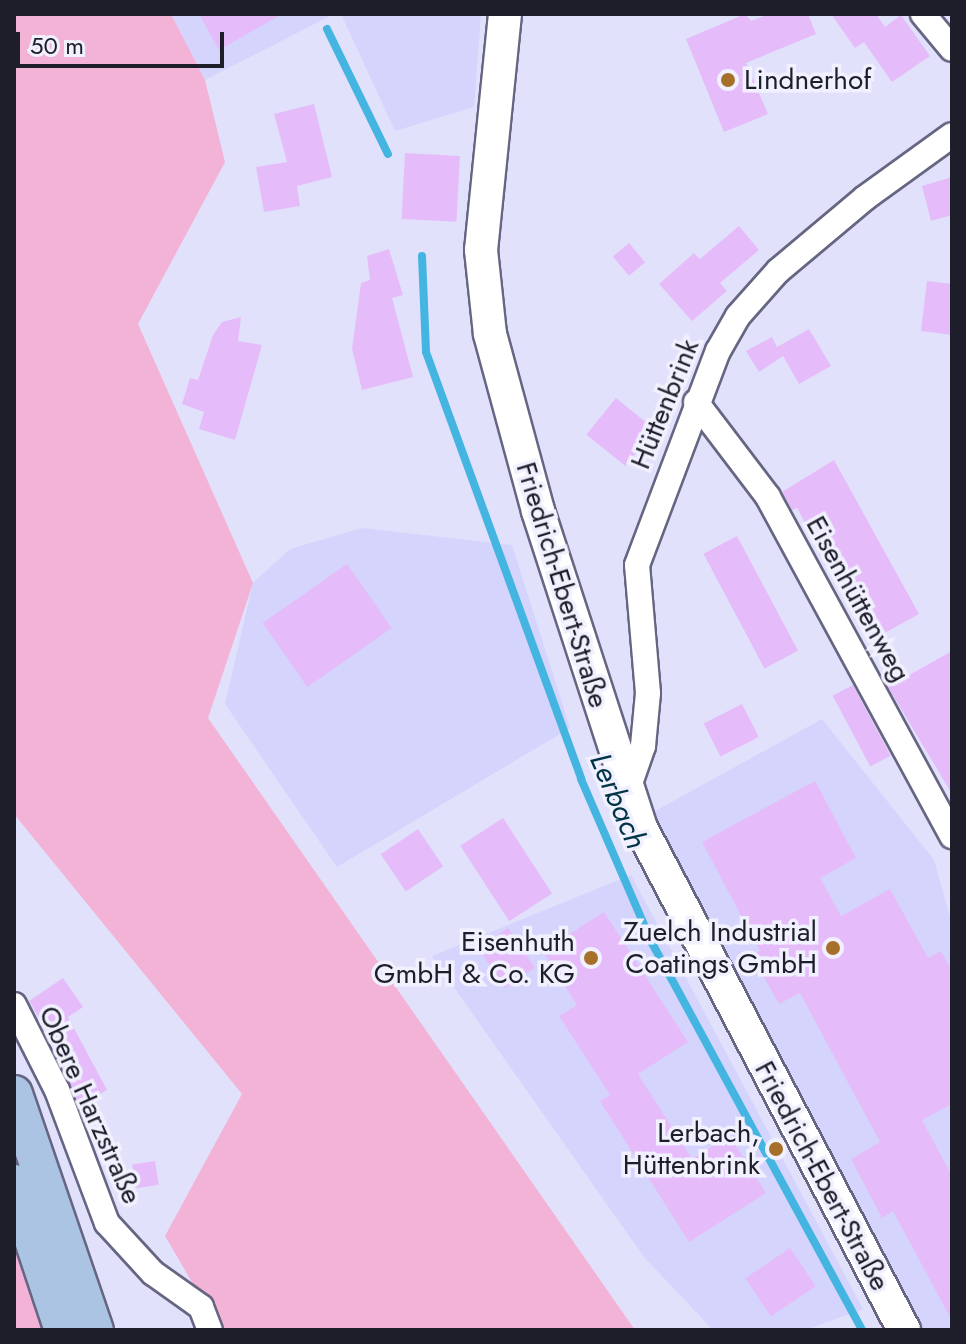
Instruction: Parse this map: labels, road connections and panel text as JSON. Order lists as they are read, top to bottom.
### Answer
{
  "streets": {
    "street": [
      "Hüttenbrink",
      "Friedrich-Ebert-Straße",
      "Eisenhüttenweg",
      "Obere Harzstraße"
    ]
  },
  "crossings": [
    ["Hüttenbrink", "Friedrich-Ebert-Straße"],
    ["Hüttenbrink", "Eisenhüttenweg"]
  ],
  "water": ["Lerbach"],
  "places": [
    "Lindnerhof",
    "Zuelch Industrial Coatings GmbH",
    "Eisenhuth GmbH & Co. KG",
    "Lerbach, Hüttenbrink"
  ],
  "scale_bar": "50 m"
}
